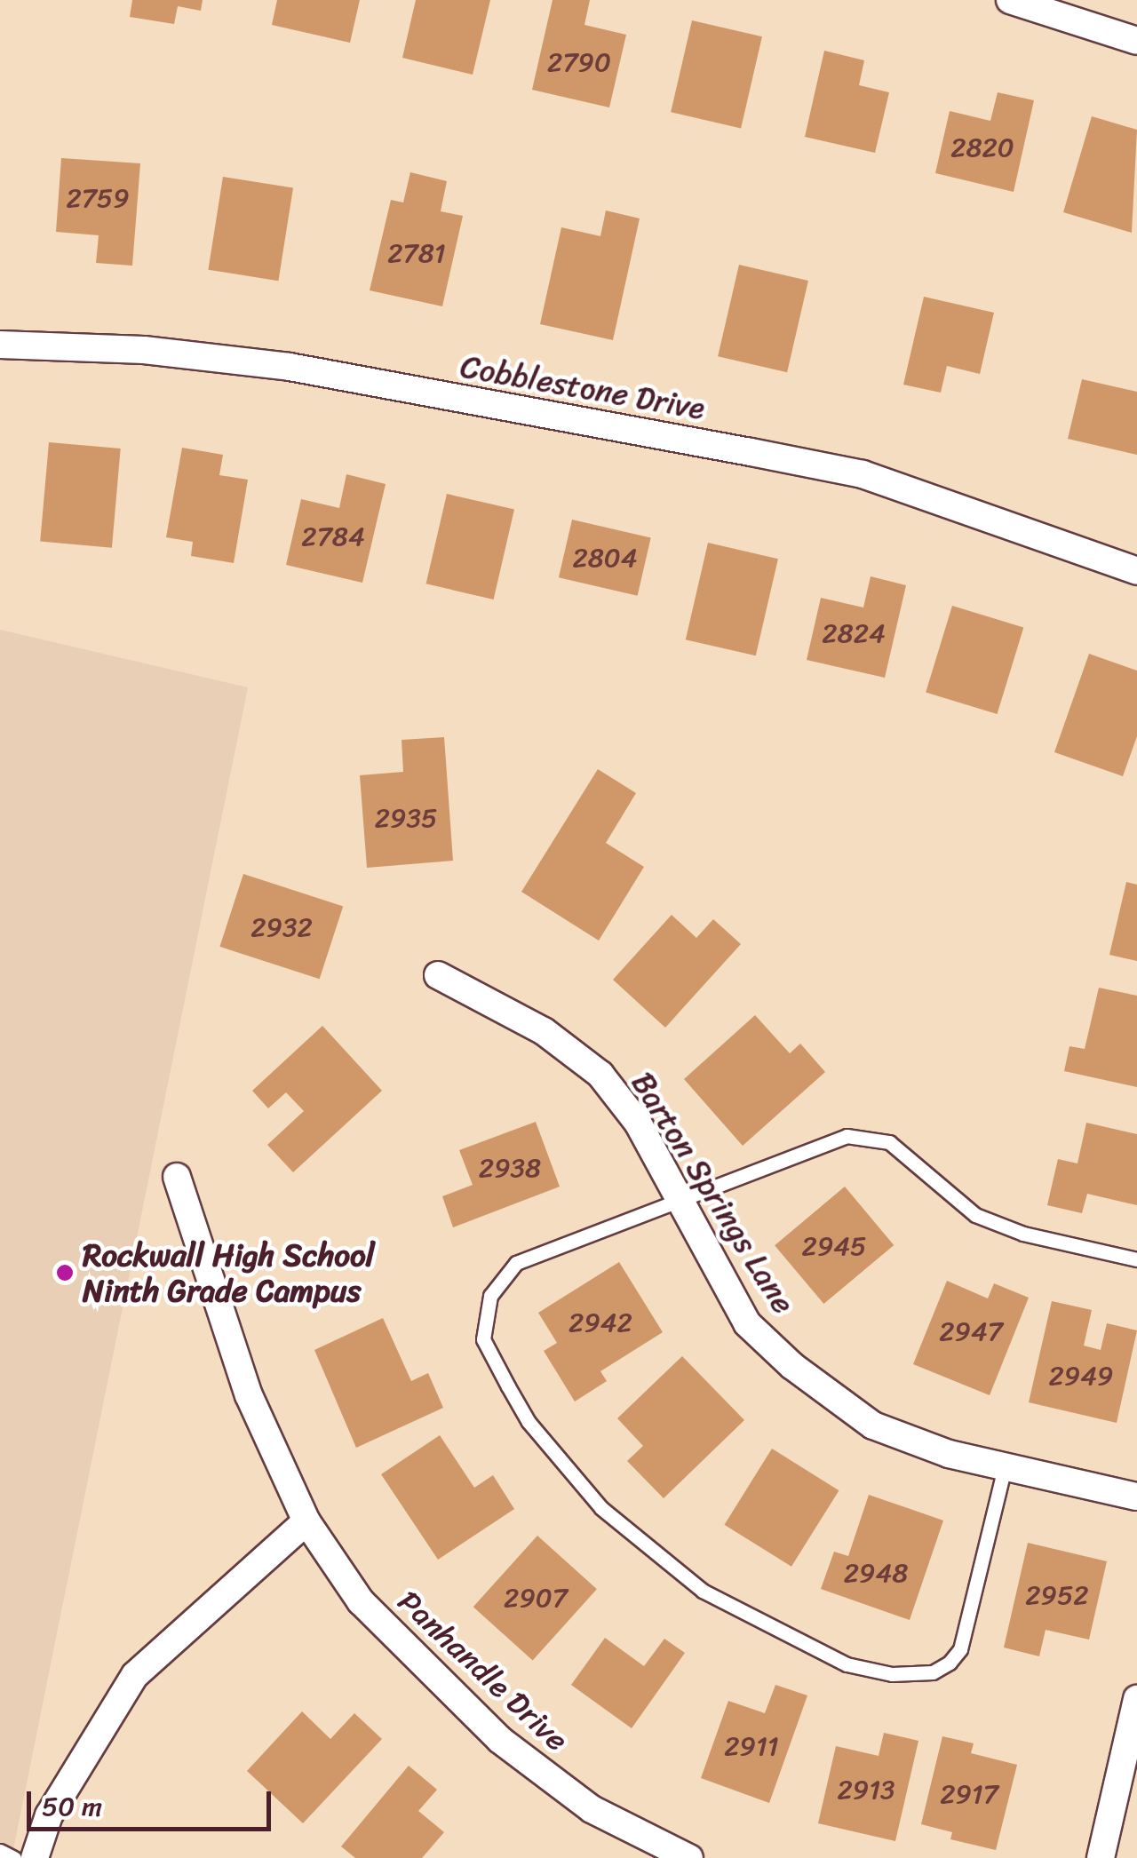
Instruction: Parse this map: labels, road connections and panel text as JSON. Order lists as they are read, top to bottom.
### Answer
{
  "streets": {
    "street": ["Cobblestone Drive", "Barton Springs Lane", "Panhandle Drive"]
  },
  "places": ["Rockwall High School Ninth Grade Campus"],
  "house_numbers": [
    "2790",
    "2820",
    "2759",
    "2781",
    "2784",
    "2804",
    "2824",
    "2935",
    "2932",
    "2938",
    "2945",
    "2942",
    "2947",
    "2949",
    "2948",
    "2952",
    "2907",
    "2911",
    "2913",
    "2917"
  ],
  "scale_bar": "50 m"
}
